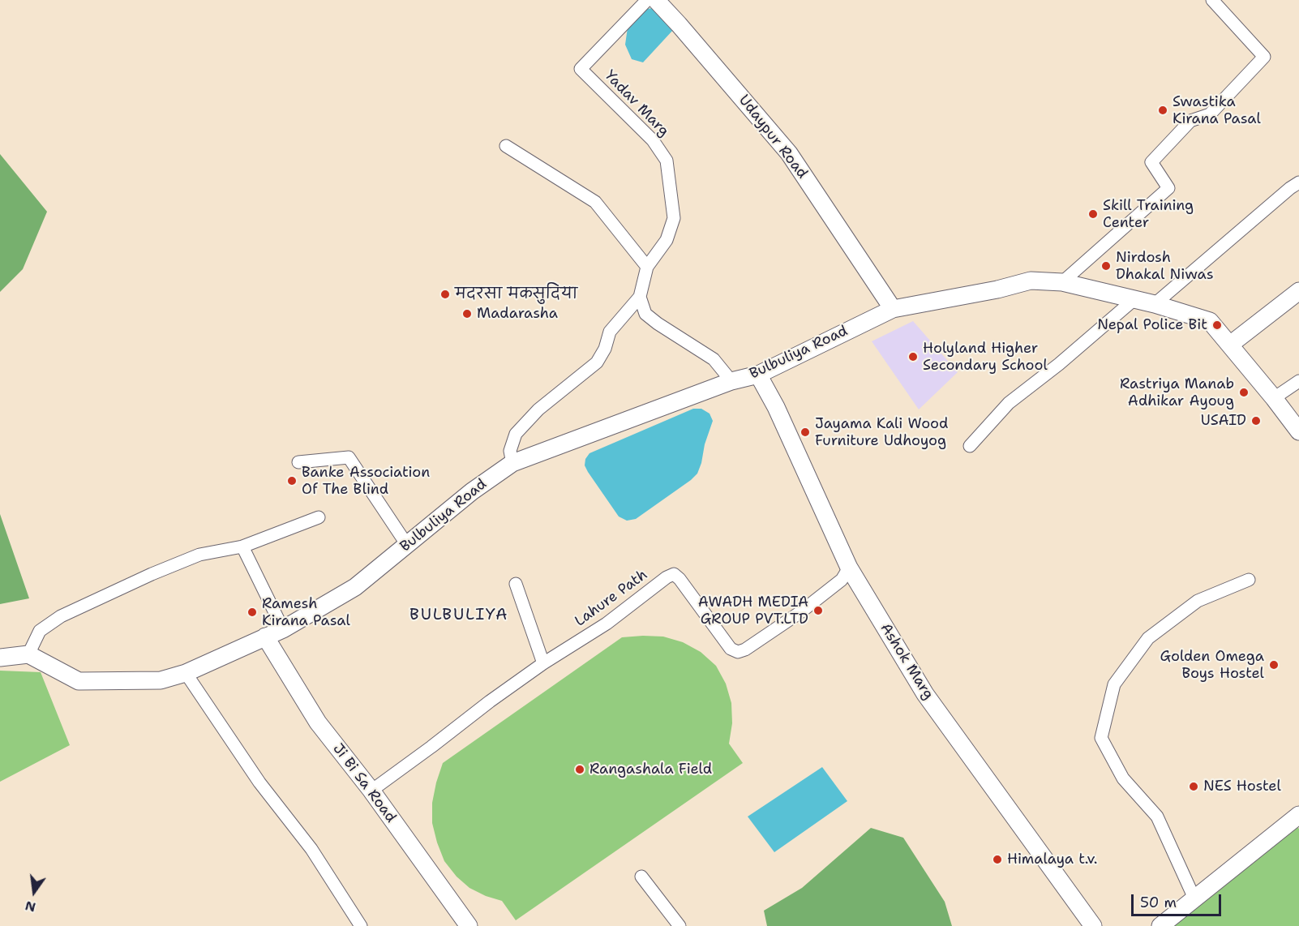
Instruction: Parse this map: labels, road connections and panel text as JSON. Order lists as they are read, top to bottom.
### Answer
{
  "streets": {
    "street": [
      "Yadav Marg",
      "Udaypur Road",
      "Bulbuliya Road",
      "Lahure Path",
      "Ashok Marg",
      "Ji Bi Sa Road"
    ]
  },
  "crossings": [
    ["Udaypur Road", "Bulbuliya Road"],
    ["Bulbuliya Road", "Ashok Marg"],
    ["Bulbuliya Road", "Ji Bi Sa Road"],
    ["Lahure Path", "Ashok Marg"],
    ["Lahure Path", "Ji Bi Sa Road"]
  ],
  "districts": ["BULBULIYA"],
  "places": [
    "Swastika Kirana Pasal",
    "Skill Training Center",
    "Nirdosh Dhakal Niwas",
    "मदरसा मकसुदिया",
    "Madarasha",
    "Nepal Police Bit",
    "Holyland Higher Secondary School",
    "Rastriya Manab Adhikar Ayoug",
    "USAID",
    "Jayama Kali Wood Furniture Udhoyog",
    "Banke Association Of The Blind",
    "AWADH MEDIA GROUP PVT.LTD",
    "Ramesh Kirana Pasal",
    "Golden Omega Boys Hostel",
    "Rangashala Field",
    "NES Hostel",
    "Himalaya t.v."
  ],
  "scale_bar": "50 m",
  "north": "bottom"
}
